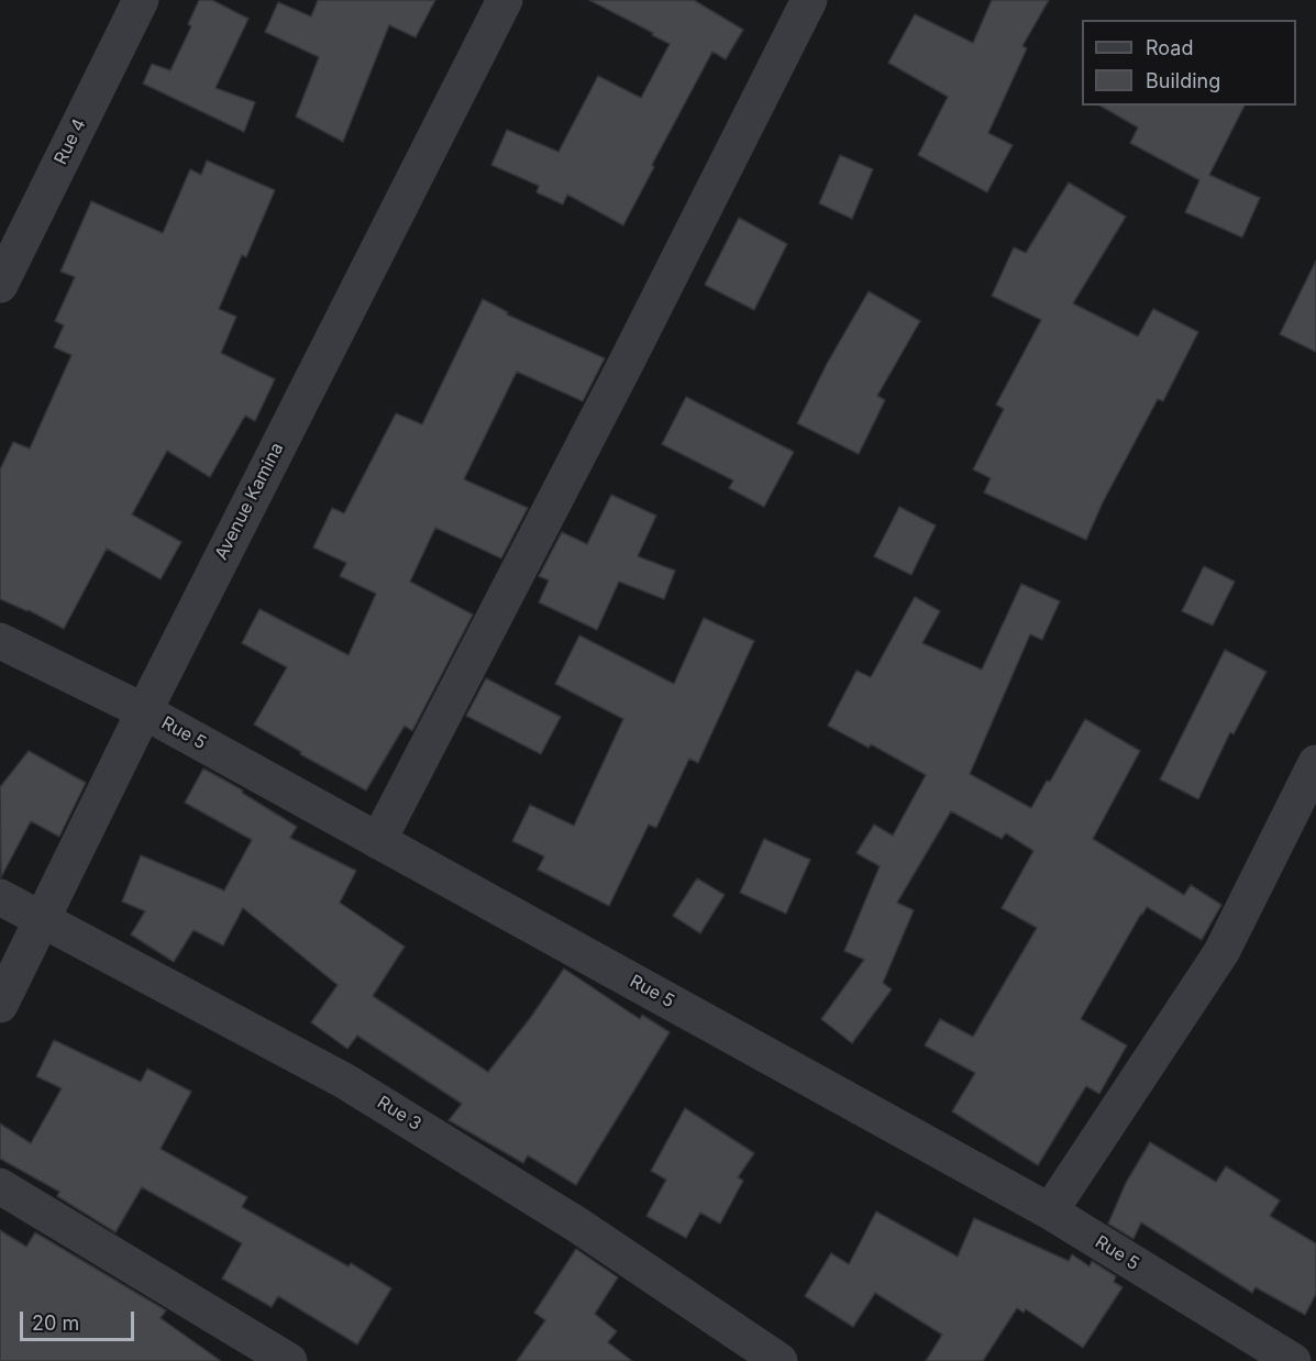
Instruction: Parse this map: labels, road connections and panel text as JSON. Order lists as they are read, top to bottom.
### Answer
{
  "streets": {
    "street": [
      "Rue 4",
      "Avenue Kamina",
      "Rue 5",
      "Rue 3"
    ]
  },
  "crossings": [
    ["Avenue Kamina", "Rue 5"],
    ["Avenue Kamina", "Rue 3"]
  ],
  "legend": ["Road", "Building"],
  "scale_bar": "20 m"
}
